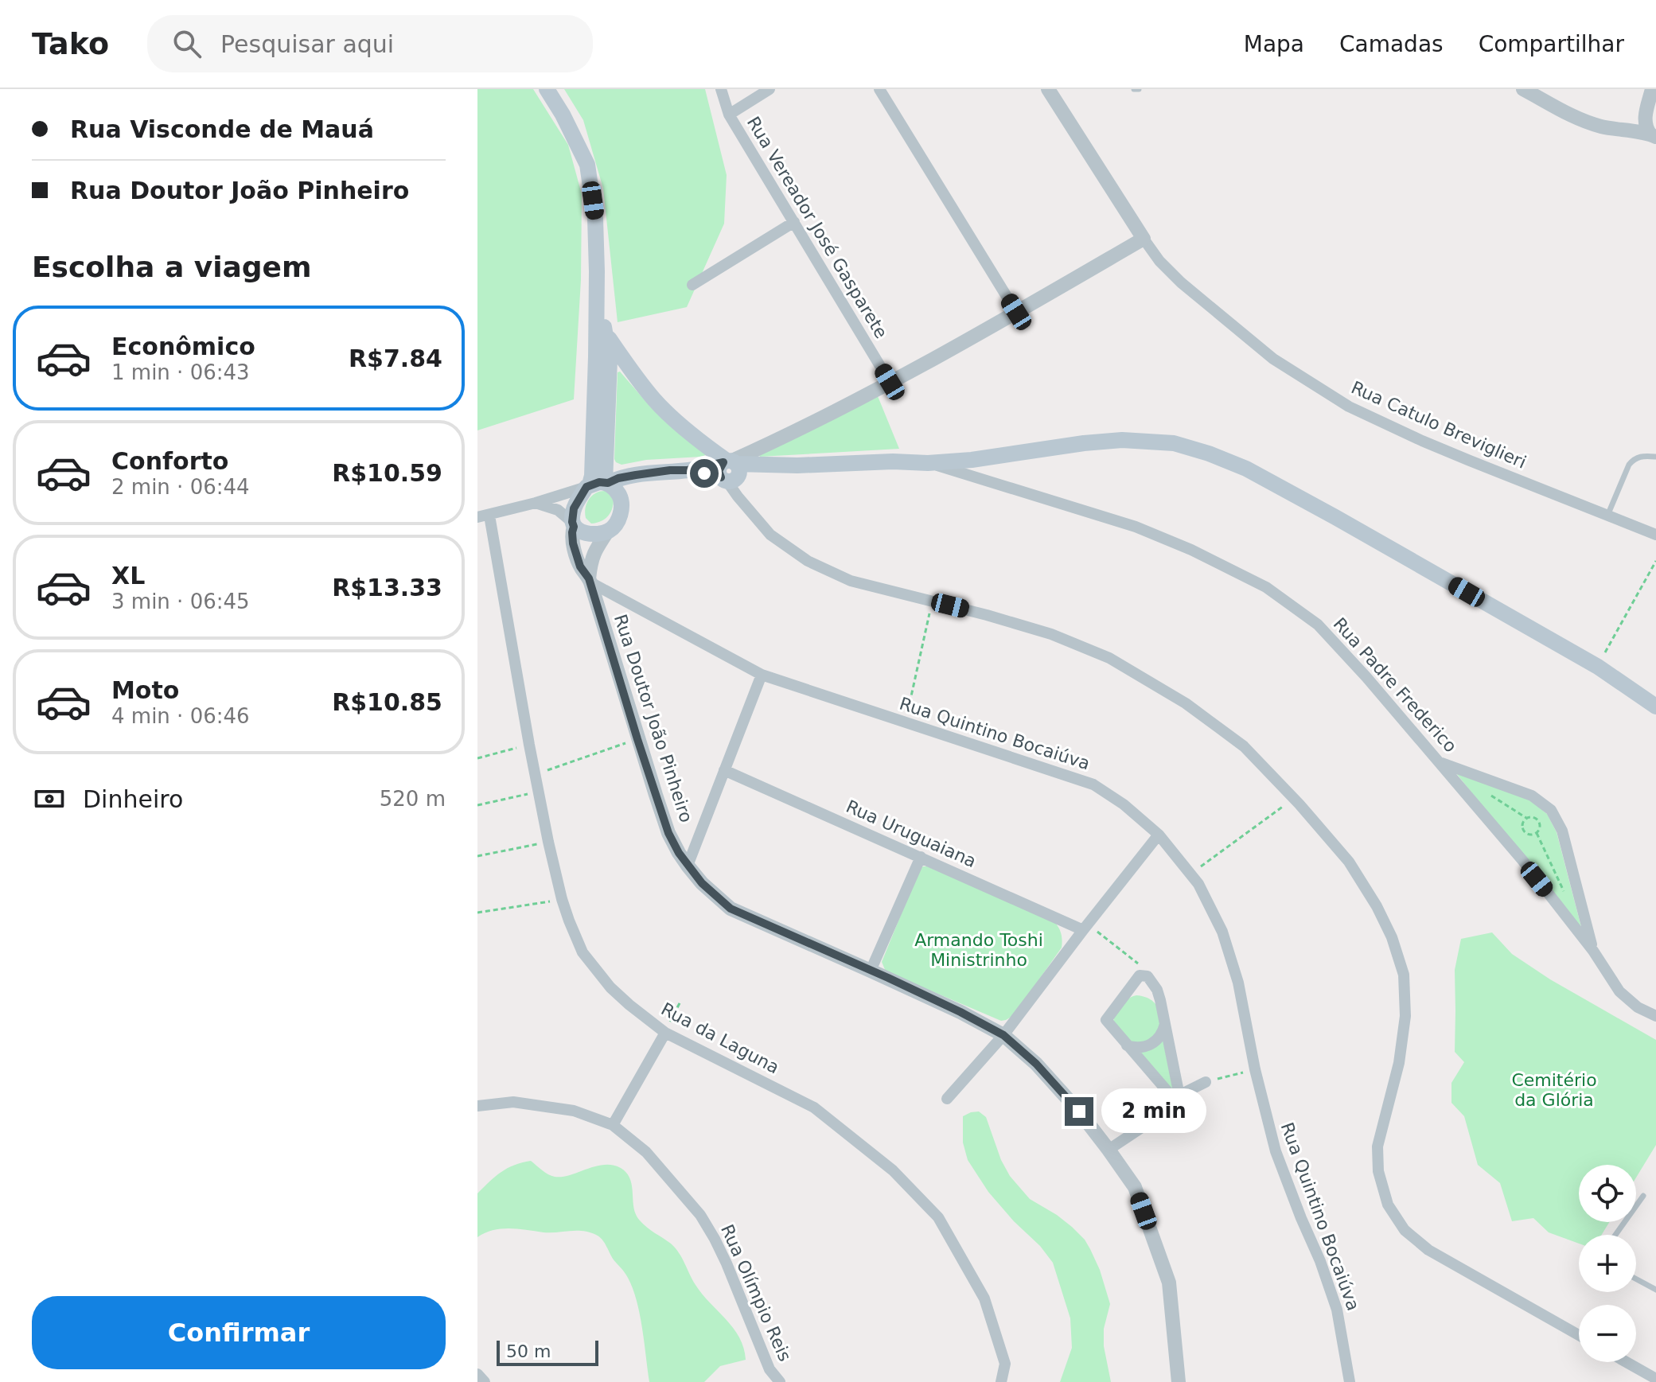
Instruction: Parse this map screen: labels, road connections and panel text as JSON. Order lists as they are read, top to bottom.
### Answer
{
  "streets": {
    "street": [
      "Rua Vereador José Gasparete",
      "Rua Catulo Breviglieri",
      "Rua Padre Frederico",
      "Rua Doutor João Pinheiro",
      "Rua Quintino Bocaiúva",
      "Rua Uruguaiana",
      "Rua da Laguna",
      "Rua Olímpio Reis"
    ]
  },
  "crossings": [
    ["Rua Doutor João Pinheiro", "Rua Quintino Bocaiúva"]
  ],
  "parks": ["Armando Toshi Ministrinho", "Cemitério da Glória"],
  "scale_bar": "50 m",
  "page": {
    "header": "Tako",
    "search": "Pesquisar aqui",
    "nav": ["Mapa", "Camadas", "Compartilhar"],
    "banner": ["Rua Visconde de Mauá", "Rua Doutor João Pinheiro"],
    "heading": "Escolha a viagem",
    "list": [
      {
        "name": "Econômico",
        "note": "1 min · 06:43",
        "value": "R$7.84"
      },
      {
        "name": "Conforto",
        "note": "2 min · 06:44",
        "value": "R$10.59"
      },
      {
        "name": "XL",
        "note": "3 min · 06:45",
        "value": "R$13.33"
      },
      {
        "name": "Moto",
        "note": "4 min · 06:46",
        "value": "R$10.85"
      }
    ],
    "pay": ["Dinheiro", "520 m"],
    "bubble": "2 min",
    "map_buttons": ["+", "−"],
    "buttons": "Confirmar",
    "scale": "50 m"
  }
}
